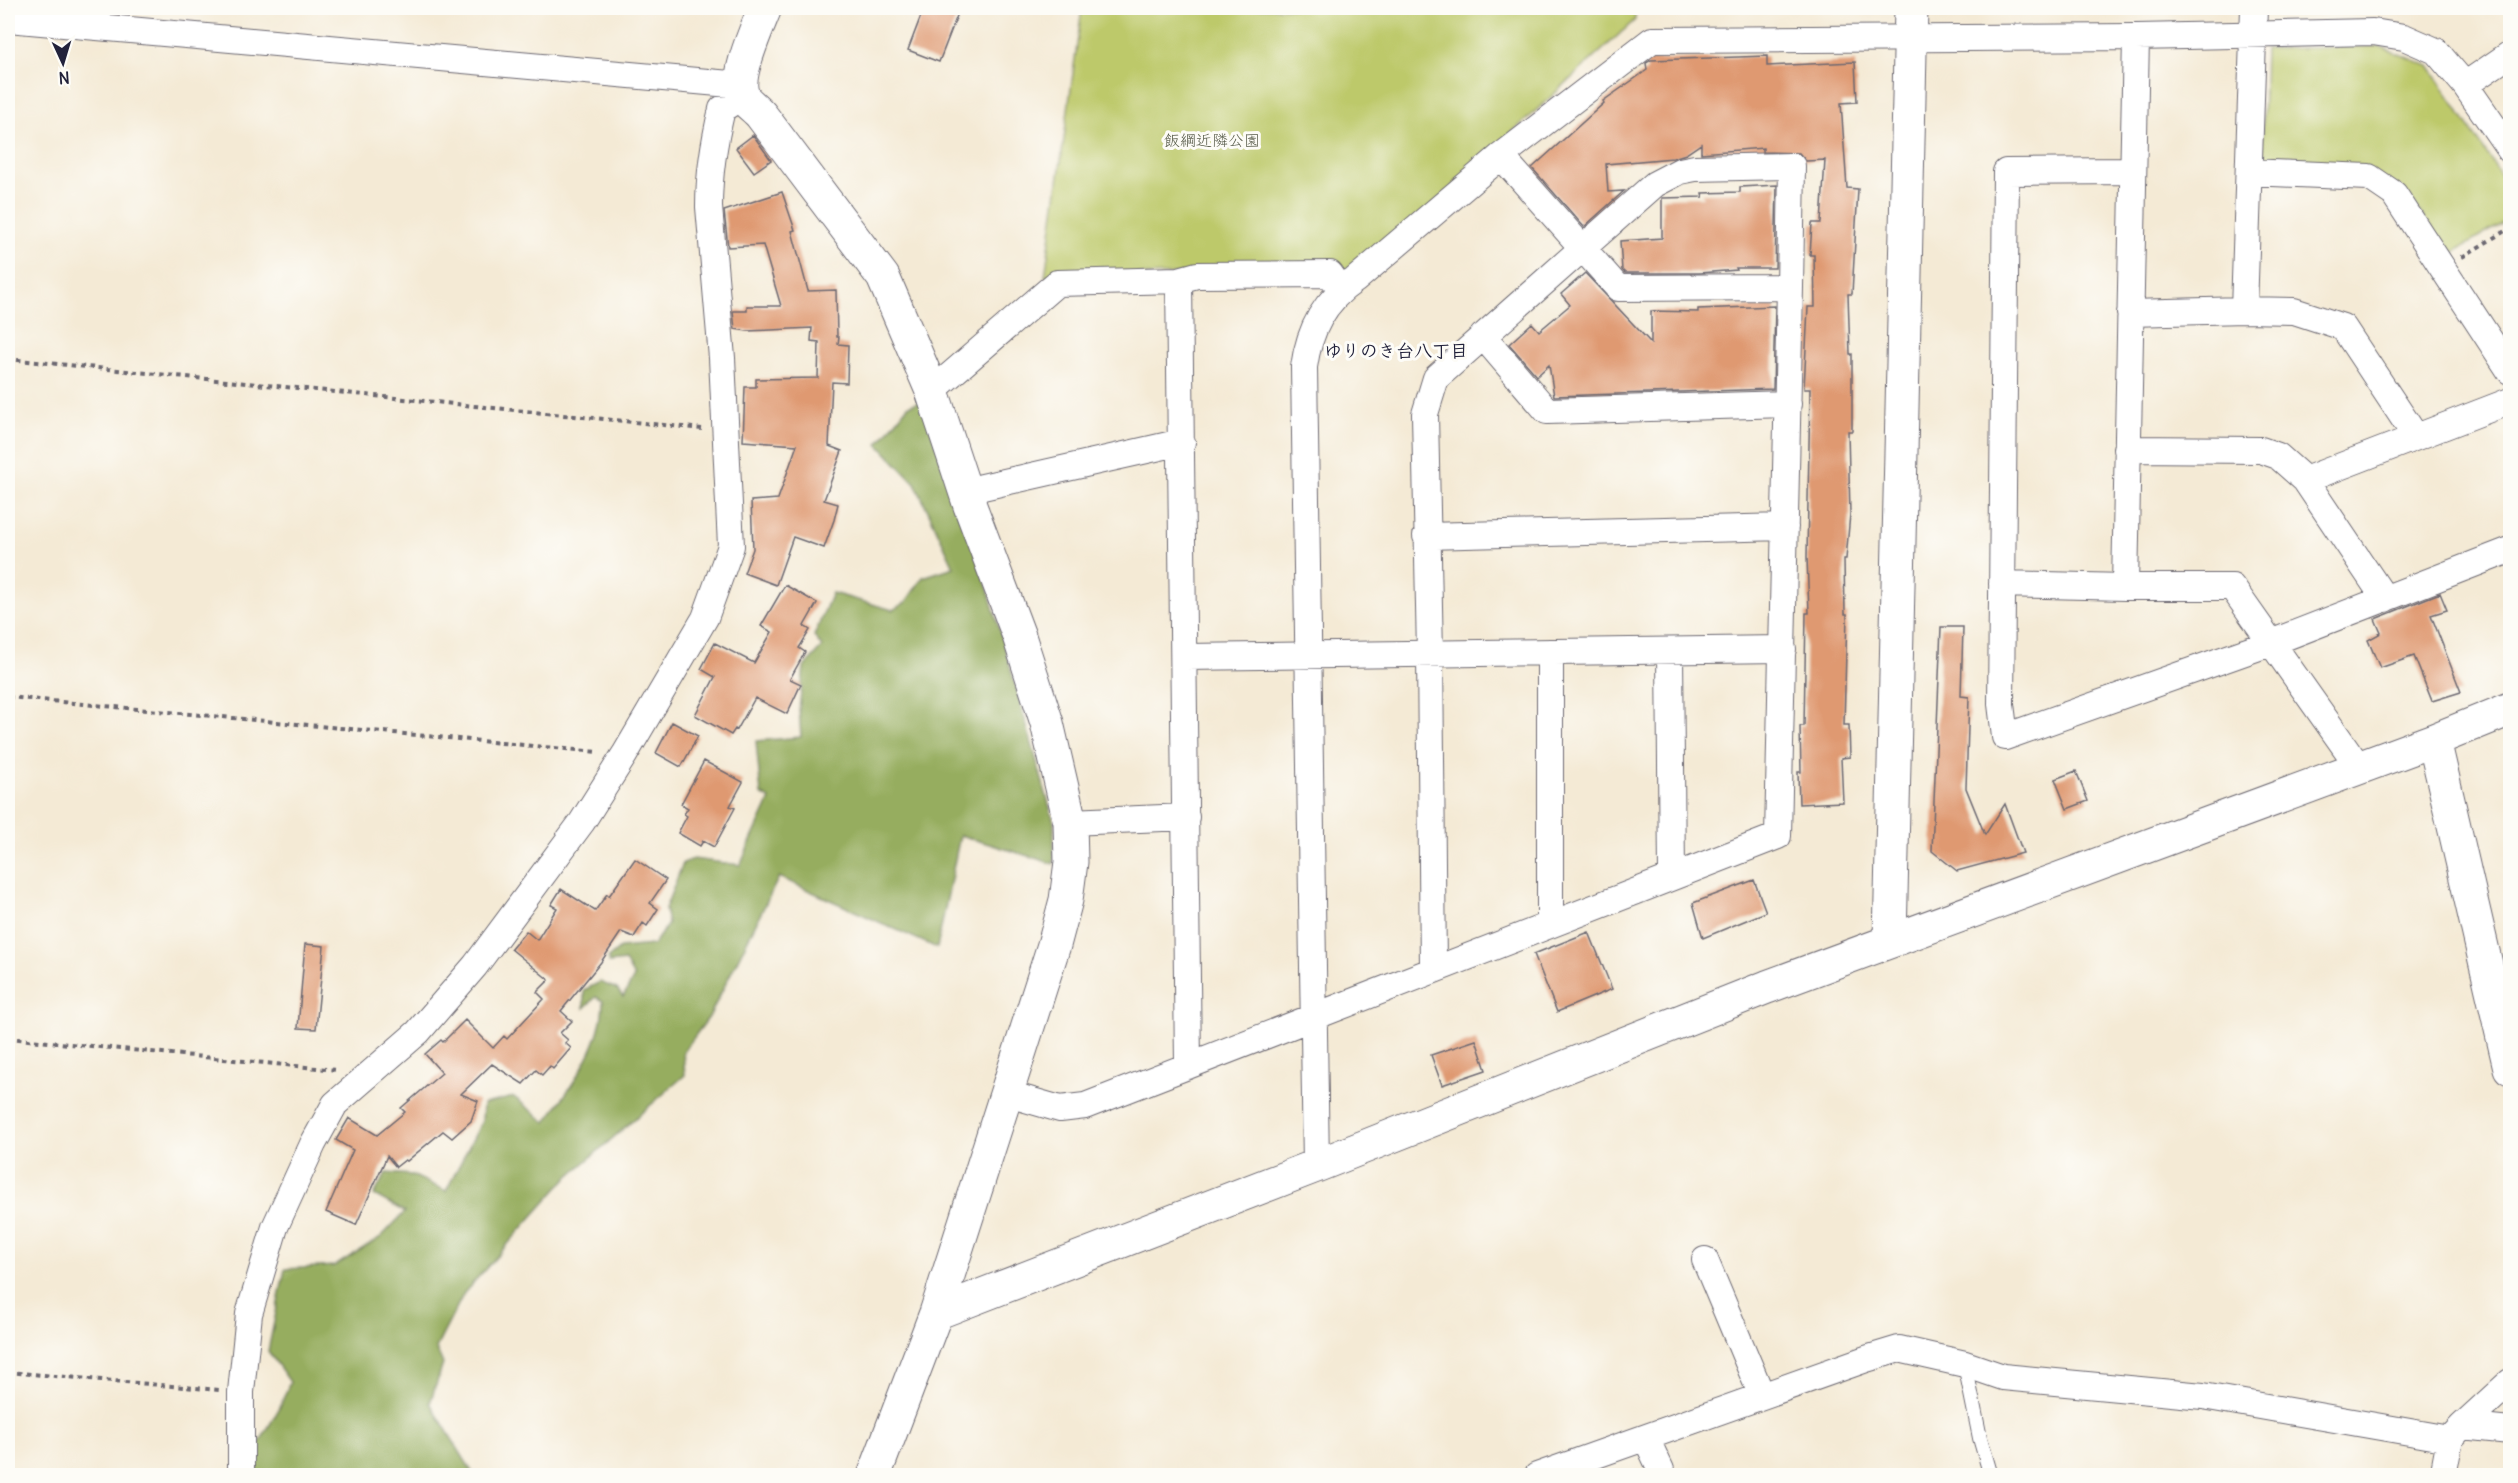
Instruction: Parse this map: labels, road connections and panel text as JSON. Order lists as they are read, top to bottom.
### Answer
{
  "districts": ["ゆりのき台八丁目"],
  "parks": ["飯綱近隣公園"],
  "north": "bottom"
}
